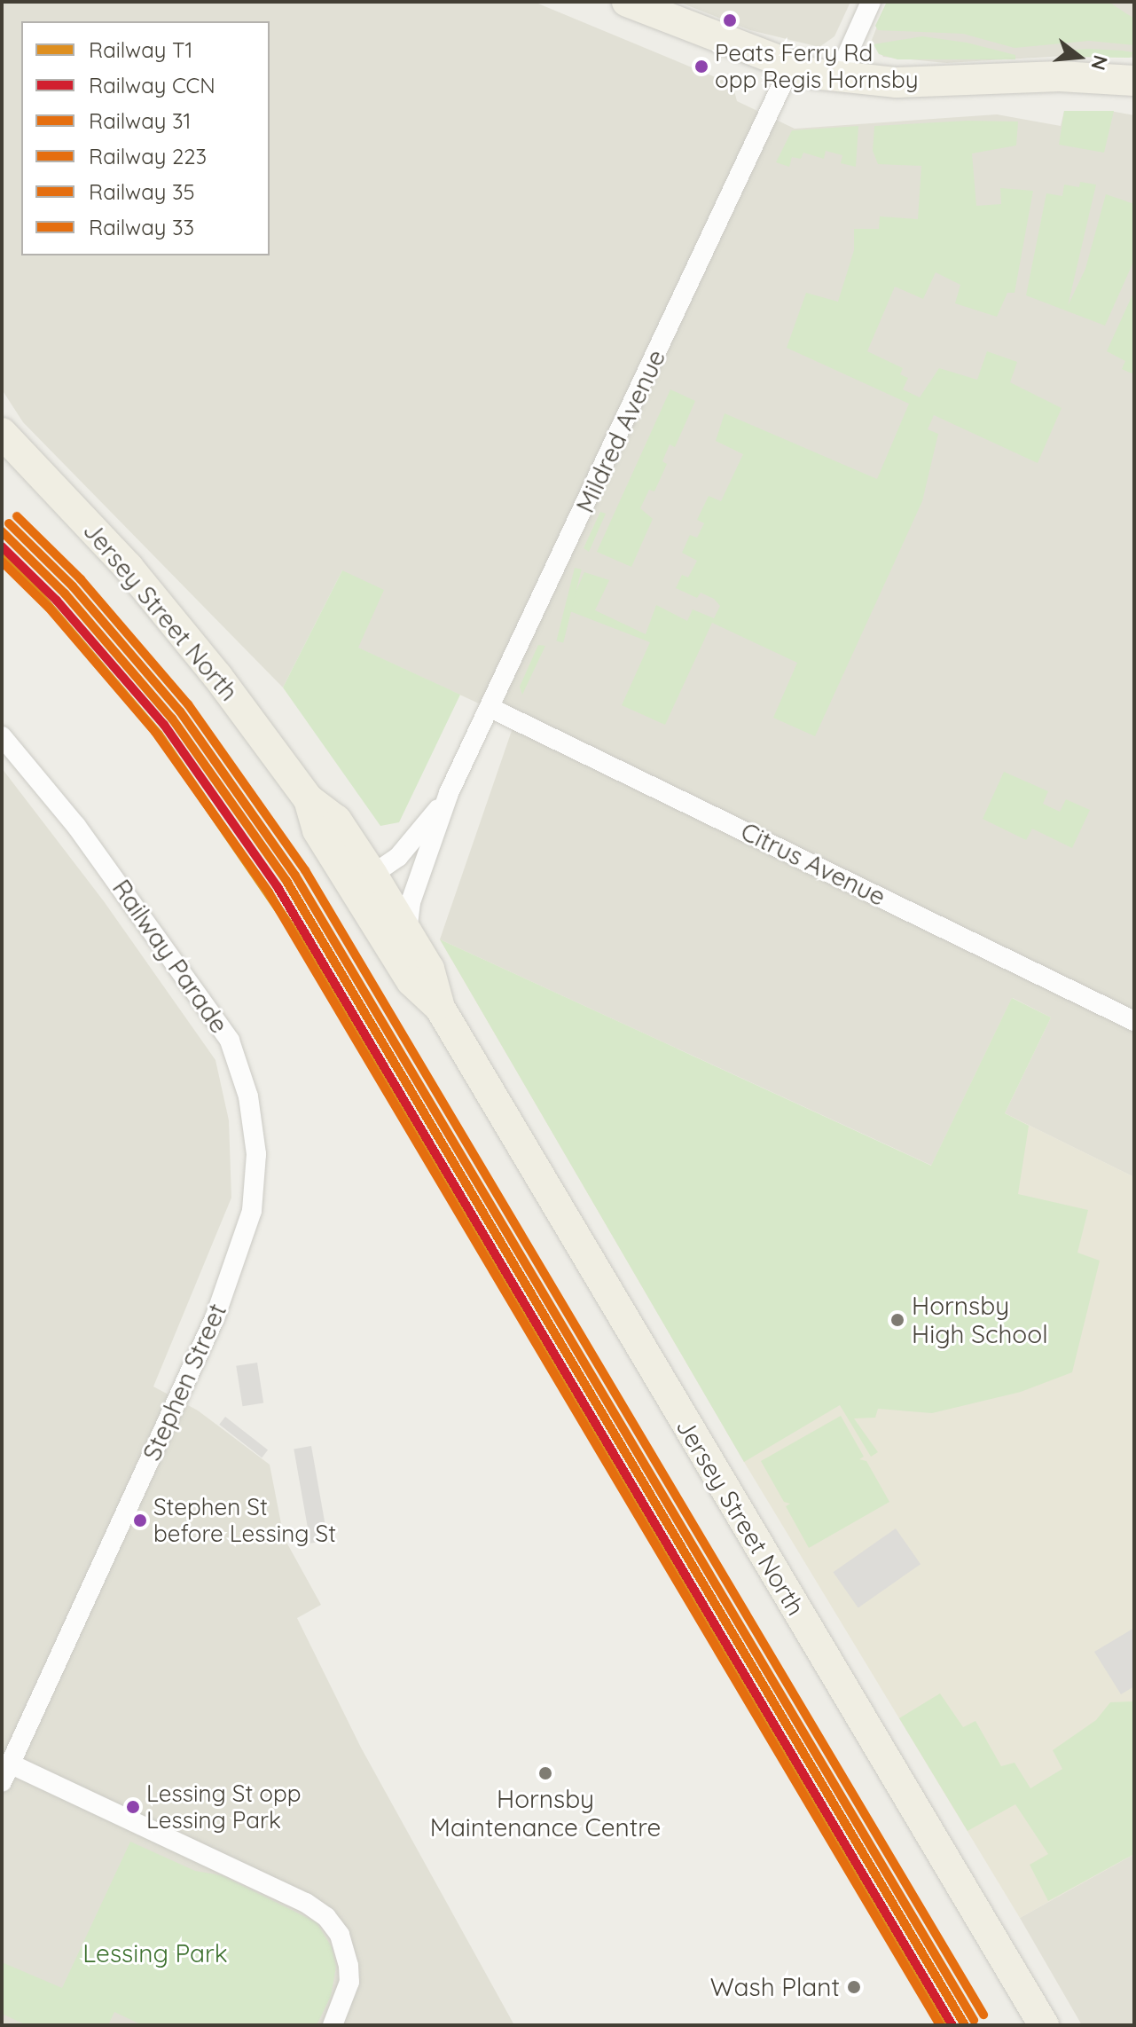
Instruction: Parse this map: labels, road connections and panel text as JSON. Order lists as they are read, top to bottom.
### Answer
{
  "streets": {
    "main road": ["Jersey Street North"],
    "street": [
      "Mildred Avenue",
      "Citrus Avenue",
      "Railway Parade",
      "Stephen Street"
    ]
  },
  "crossings": [
    ["Mildred Avenue", "Jersey Street North"],
    ["Mildred Avenue", "Citrus Avenue"],
    ["Railway Parade", "Stephen Street"]
  ],
  "parks": ["Lessing Park"],
  "places": [
    "Peats Ferry Rd opp Regis Hornsby",
    "Hornsby High School",
    "Stephen St before Lessing St",
    "Hornsby Maintenance Centre",
    "Lessing St opp Lessing Park",
    "Wash Plant"
  ],
  "lines": [
    "rail line 33",
    "rail line 223",
    "rail line 31",
    "rail line CCN",
    "rail line T1",
    "rail line 35"
  ],
  "legend": [
    "Railway T1",
    "Railway CCN",
    "Railway 31",
    "Railway 223",
    "Railway 35",
    "Railway 33"
  ],
  "north": "right"
}
